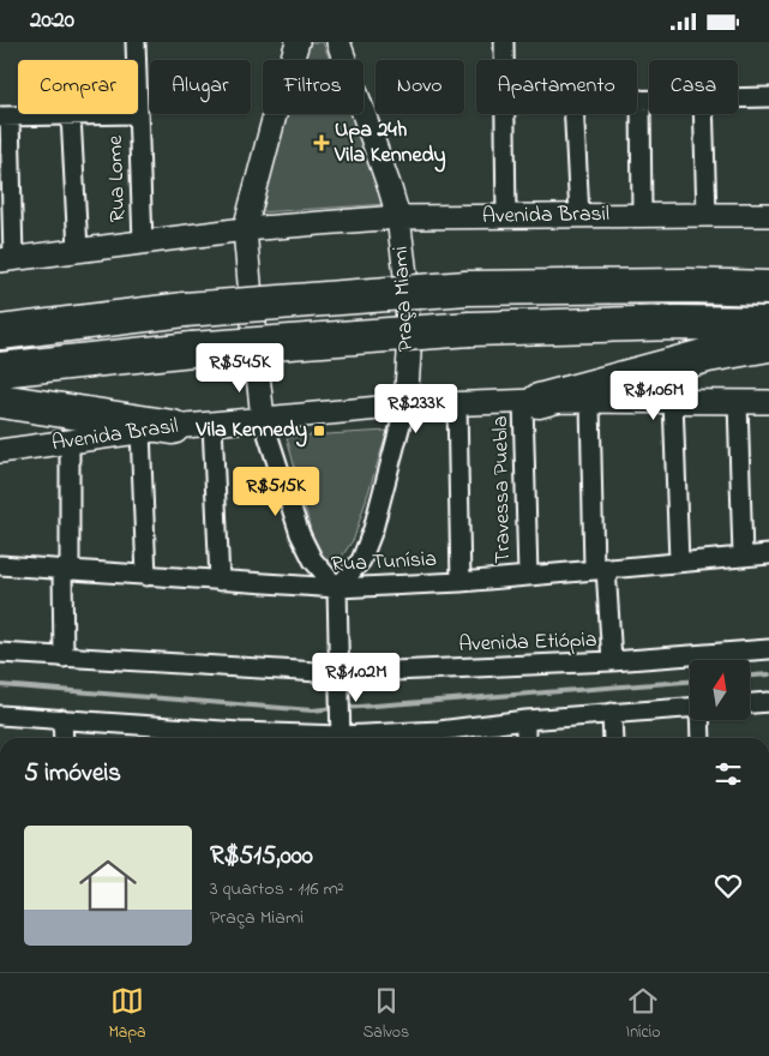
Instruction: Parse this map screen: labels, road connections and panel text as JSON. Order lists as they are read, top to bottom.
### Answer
{
  "streets": {
    "street": [
      "Rua Lome",
      "Avenida Brasil",
      "Praça Miami",
      "Travessa Puebla",
      "Rua Tunísia",
      "Avenida Etiópia"
    ]
  },
  "crossings": [
    ["Rua Lome", "Avenida Brasil"],
    ["Avenida Brasil", "Praça Miami"],
    ["Avenida Brasil", "Travessa Puebla"],
    ["Praça Miami", "Rua Tunísia"],
    ["Travessa Puebla", "Rua Tunísia"]
  ],
  "places": {
    "health": ["Upa 24h Vila Kennedy"],
    "transit": ["Vila Kennedy"]
  },
  "north": "top",
  "page": {
    "status": "20:20",
    "chip": [
      "Comprar",
      "Alugar",
      "Filtros",
      "Novo",
      "Apartamento",
      "Casa"
    ],
    "price": [
      "R$545K",
      "R$1.06M",
      "R$233K",
      "R$515K",
      "R$1.02M"
    ],
    "heading": "5 imóveis",
    "list": [
      {
        "name": "R$515,000",
        "note": "3 quartos · 116 m² · Praça Miami"
      }
    ],
    "tabs": ["Mapa", "Salvos", "Início"]
  }
}
